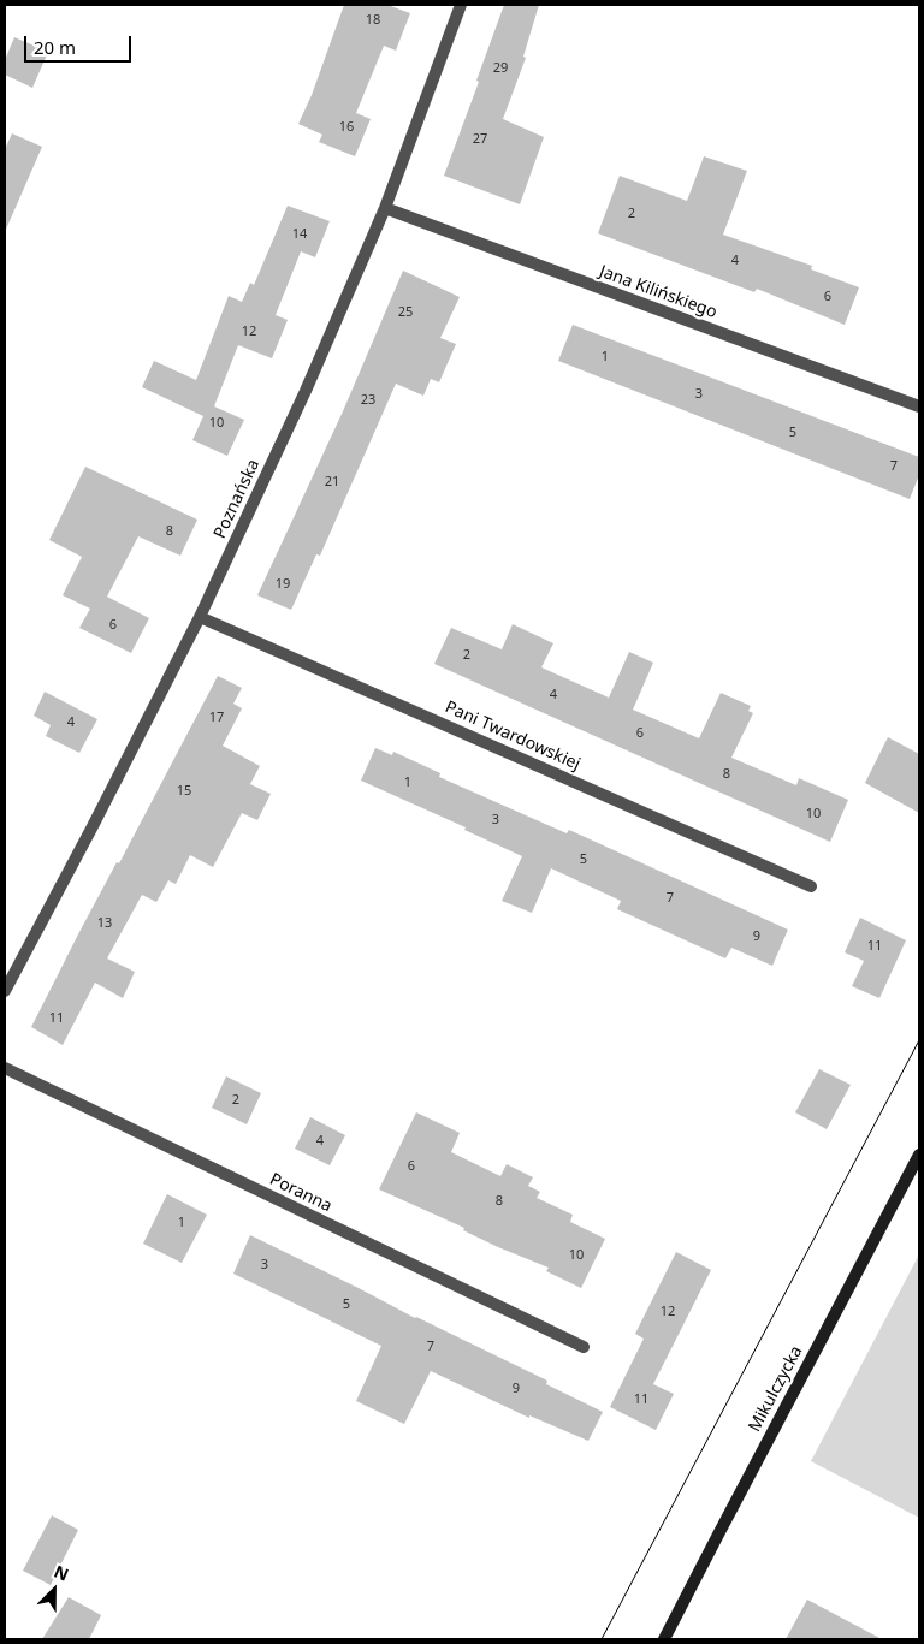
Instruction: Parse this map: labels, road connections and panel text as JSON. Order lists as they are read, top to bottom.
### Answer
{
  "streets": {
    "main road": ["Mikulczycka"],
    "street": [
      "Jana Kilińskiego",
      "Poznańska",
      "Pani Twardowskiej",
      "Poranna"
    ]
  },
  "crossings": [
    ["Jana Kilińskiego", "Poznańska"],
    ["Poznańska", "Pani Twardowskiej"]
  ],
  "house_numbers": [
    "18",
    "29",
    "16",
    "27",
    "2",
    "14",
    "4",
    "6",
    "25",
    "12",
    "1",
    "3",
    "23",
    "10",
    "5",
    "7",
    "21",
    "8",
    "19",
    "6",
    "2",
    "4",
    "17",
    "4",
    "6",
    "8",
    "1",
    "15",
    "10",
    "3",
    "5",
    "7",
    "13",
    "9",
    "11",
    "11",
    "2",
    "4",
    "6",
    "8",
    "1",
    "10",
    "3",
    "5",
    "12",
    "7",
    "9",
    "11"
  ],
  "scale_bar": "20 m",
  "north": "top right"
}
